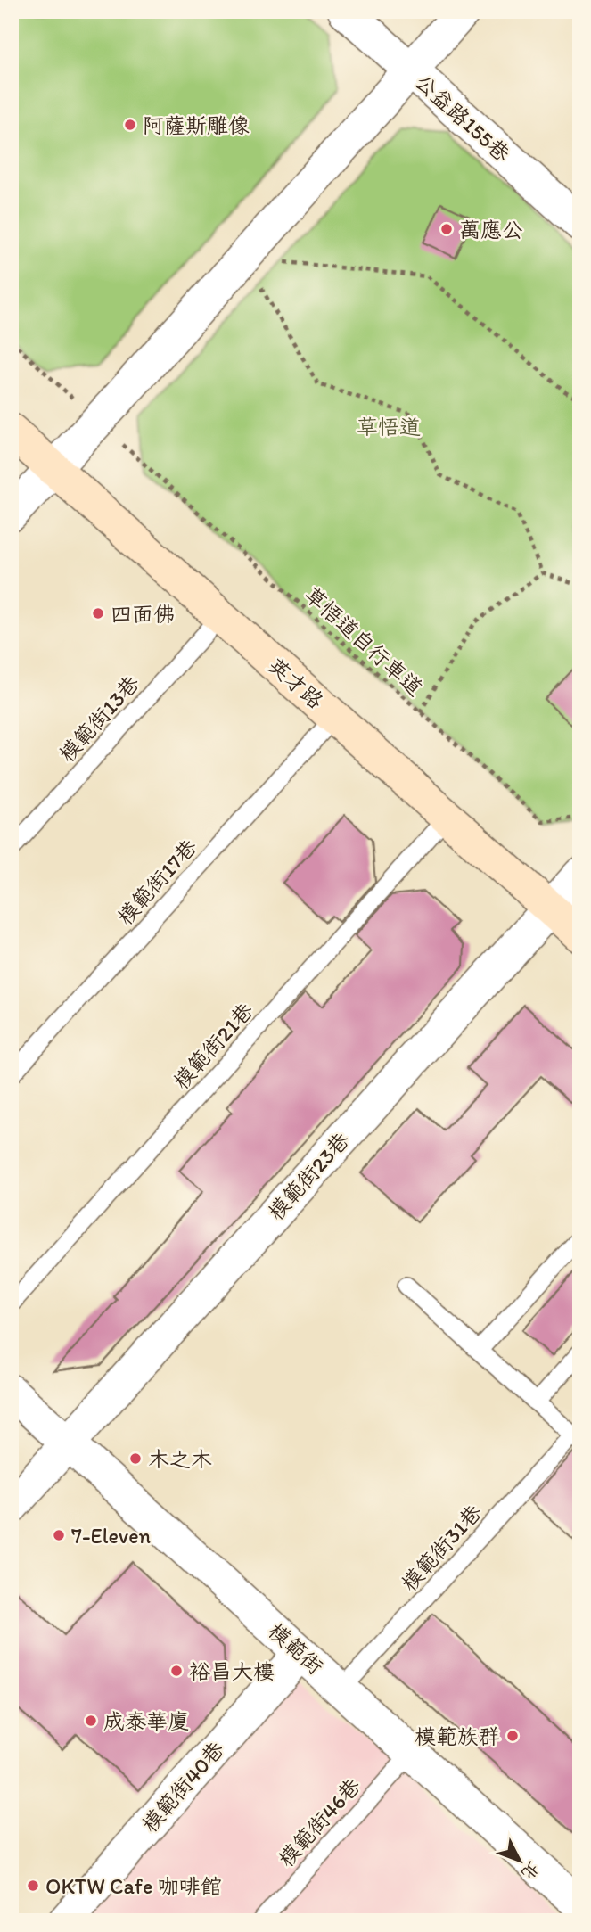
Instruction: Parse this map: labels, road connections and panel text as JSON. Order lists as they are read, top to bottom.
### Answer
{
  "streets": {
    "main road": ["英才路"],
    "street": [
      "公益路155巷",
      "模範街23巷",
      "模範街",
      "模範街40巷"
    ],
    "lane": [
      "模範街13巷",
      "模範街17巷",
      "模範街21巷",
      "模範街31巷",
      "模範街46巷"
    ],
    "path": ["草悟道自行車道"]
  },
  "crossings": [
    ["英才路", "模範街13巷"],
    ["英才路", "模範街17巷"],
    ["英才路", "模範街21巷"],
    ["英才路", "模範街23巷"],
    ["模範街23巷", "模範街"],
    ["模範街31巷", "模範街"],
    ["模範街", "模範街40巷"],
    ["模範街", "模範街46巷"]
  ],
  "parks": ["草悟道"],
  "places": [
    "阿薩斯雕像",
    "萬應公",
    "四面佛",
    "木之木",
    "7-Eleven",
    "裕昌大樓",
    "成泰華廈",
    "模範族群",
    "OKTW Cafe 咖啡館"
  ],
  "north": "bottom right"
}
